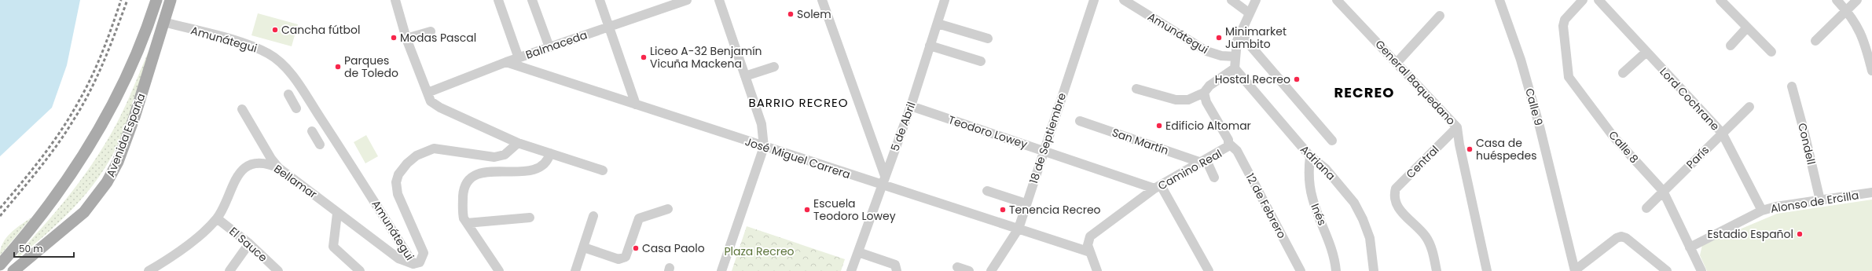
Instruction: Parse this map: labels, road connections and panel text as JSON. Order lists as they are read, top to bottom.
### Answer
{
  "streets": {
    "main road": ["Avenida España"],
    "street": [
      "Amunátegui",
      "Balmaceda",
      "General Baquedano",
      "Lord Cochrane",
      "Calle 9",
      "5 de Abril",
      "Teodoro Lowey",
      "18 de Septiembre",
      "San Martín",
      "Condell",
      "Calle 8",
      "París",
      "José Miguel Carrera",
      "Central",
      "Adriana",
      "Camino Real",
      "Bellamar",
      "Alonso de Ercilla",
      "12 de Febrero",
      "Inés",
      "El Sauce"
    ]
  },
  "crossings": [
    ["Amunátegui", "Avenida España"],
    ["Amunátegui", "Bellamar"],
    ["Balmaceda", "José Miguel Carrera"],
    ["General Baquedano", "Central"],
    ["Lord Cochrane", "París"],
    ["Lord Cochrane", "Alonso de Ercilla"],
    ["5 de Abril", "Teodoro Lowey"],
    ["5 de Abril", "José Miguel Carrera"],
    ["Teodoro Lowey", "18 de Septiembre"],
    ["Teodoro Lowey", "Camino Real"],
    ["18 de Septiembre", "José Miguel Carrera"],
    ["San Martín", "Camino Real"],
    ["Condell", "Alonso de Ercilla"],
    ["Calle 8", "París"],
    ["Calle 8", "Alonso de Ercilla"],
    ["José Miguel Carrera", "Camino Real"],
    ["Adriana", "Inés"],
    ["Camino Real", "12 de Febrero"],
    ["Bellamar", "El Sauce"]
  ],
  "districts": ["RECREO", "BARRIO RECREO"],
  "parks": ["Plaza Recreo"],
  "places": [
    "Solem",
    "Cancha fútbol",
    "Modas Pascal",
    "Minimarket Jumbito",
    "Liceo A-32 Benjamín Vicuña Mackena",
    "Parques de Toledo",
    "Hostal Recreo",
    "Edificio Altomar",
    "Casa de huéspedes",
    "Escuela Teodoro Lowey",
    "Tenencia Recreo",
    "Estadio Español",
    "Casa Paolo"
  ],
  "scale_bar": "50 m"
}
